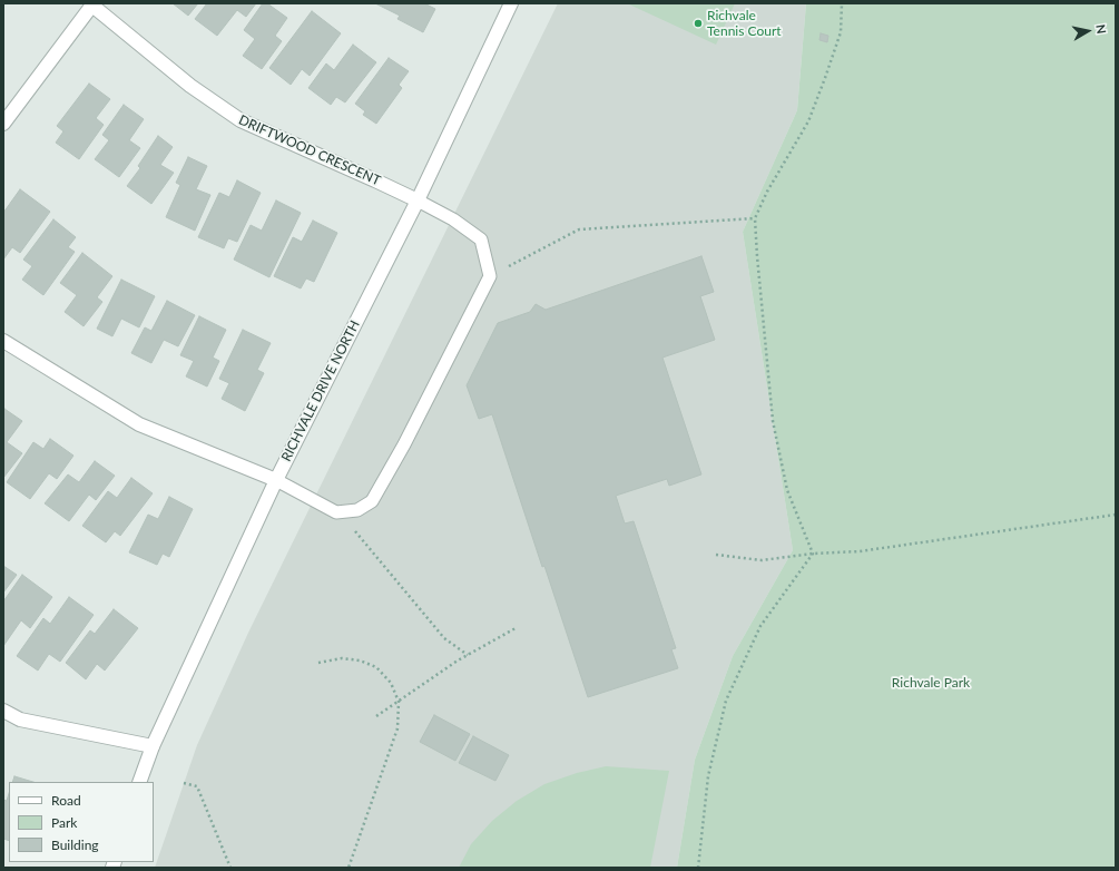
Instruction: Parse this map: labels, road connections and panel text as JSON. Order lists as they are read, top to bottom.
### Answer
{
  "streets": {
    "street": ["DRIFTWOOD CRESCENT", "RICHVALE DRIVE NORTH"]
  },
  "crossings": [
    ["DRIFTWOOD CRESCENT", "RICHVALE DRIVE NORTH"]
  ],
  "parks": ["Richvale Park"],
  "places": ["Richvale Tennis Court"],
  "legend": ["Road", "Park", "Building"],
  "north": "right"
}
